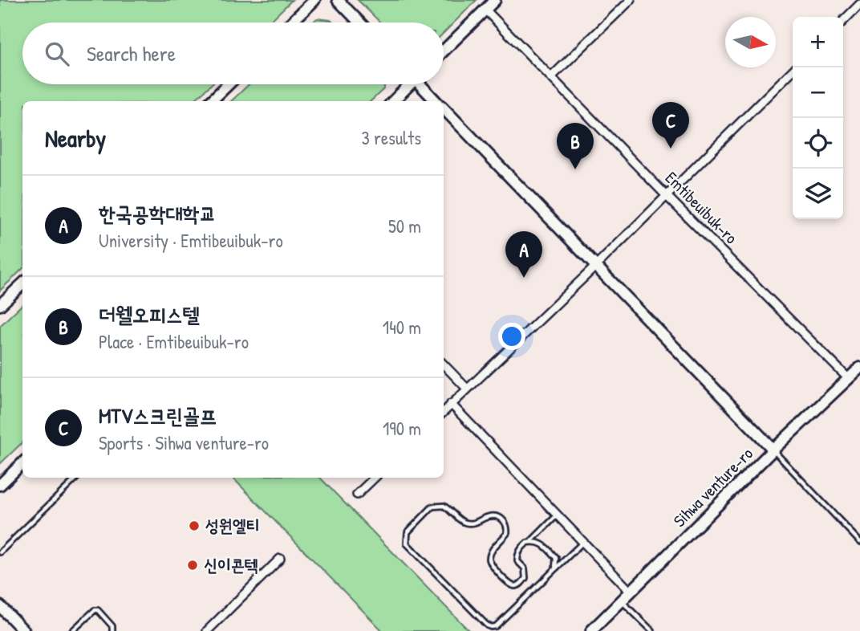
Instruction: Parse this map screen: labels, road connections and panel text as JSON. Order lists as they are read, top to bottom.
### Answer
{
  "streets": {
    "street": ["Emtibeuibuk-ro", "Sihwa venture-ro"]
  },
  "crossings": [
    ["Emtibeuibuk-ro", "Sihwa venture-ro"]
  ],
  "places": ["성원엘티", "신이콘텍"],
  "north": "right",
  "page": {
    "map_buttons": ["+", "−"],
    "search": "Search here",
    "heading": ["Nearby", "3 results"],
    "pins": ["C", "B", "A"],
    "list": [
      {
        "mark": "A",
        "name": "한국공학대학교",
        "note": "University · Emtibeuibuk-ro",
        "value": "50 m"
      },
      {
        "mark": "B",
        "name": "더웰오피스텔",
        "note": "Place · Emtibeuibuk-ro",
        "value": "140 m"
      },
      {
        "mark": "C",
        "name": "MTV스크린골프",
        "note": "Sports · Sihwa venture-ro",
        "value": "190 m"
      }
    ]
  }
}
